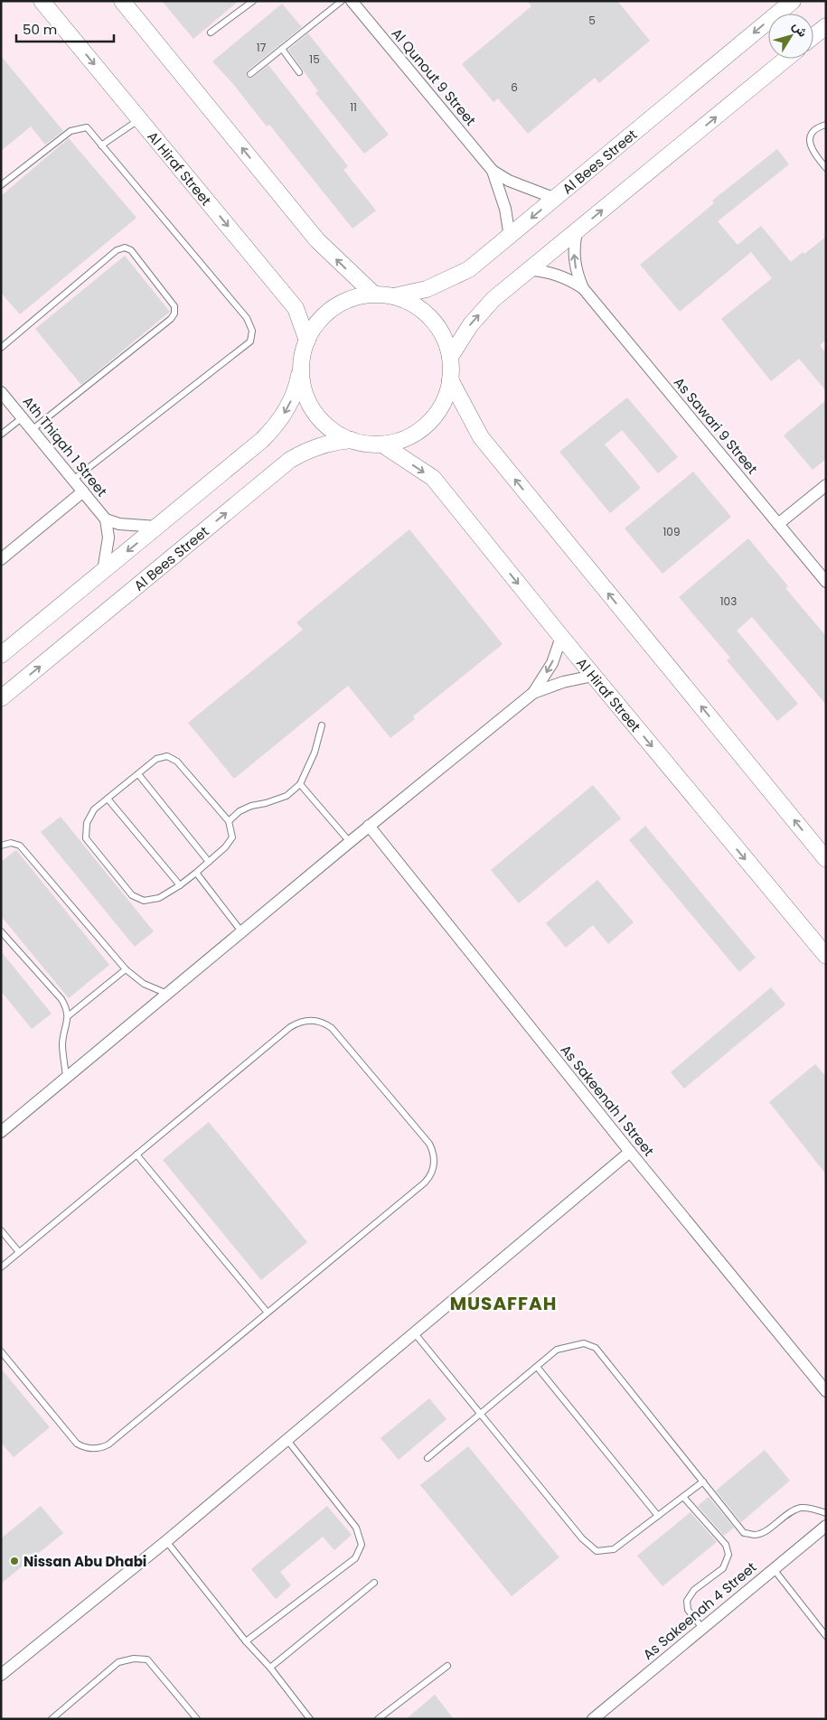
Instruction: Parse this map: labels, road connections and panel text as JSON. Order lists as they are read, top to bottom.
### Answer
{
  "streets": {
    "street": [
      "Al Qunout 9 Street",
      "Al Bees Street",
      "Al Hiraf Street",
      "As Sawari 9 Street",
      "Ath Thiqah 1 Street",
      "As Sakeenah 1 Street",
      "As Sakeenah 4 Street"
    ]
  },
  "crossings": [
    ["Al Qunout 9 Street", "Al Bees Street"],
    ["Al Bees Street", "Al Hiraf Street"]
  ],
  "districts": ["MUSAFFAH"],
  "places": ["Nissan Abu Dhabi"],
  "house_numbers": [
    "5",
    "17",
    "15",
    "6",
    "11",
    "109",
    "103"
  ],
  "scale_bar": "50 m",
  "north": "top right"
}
